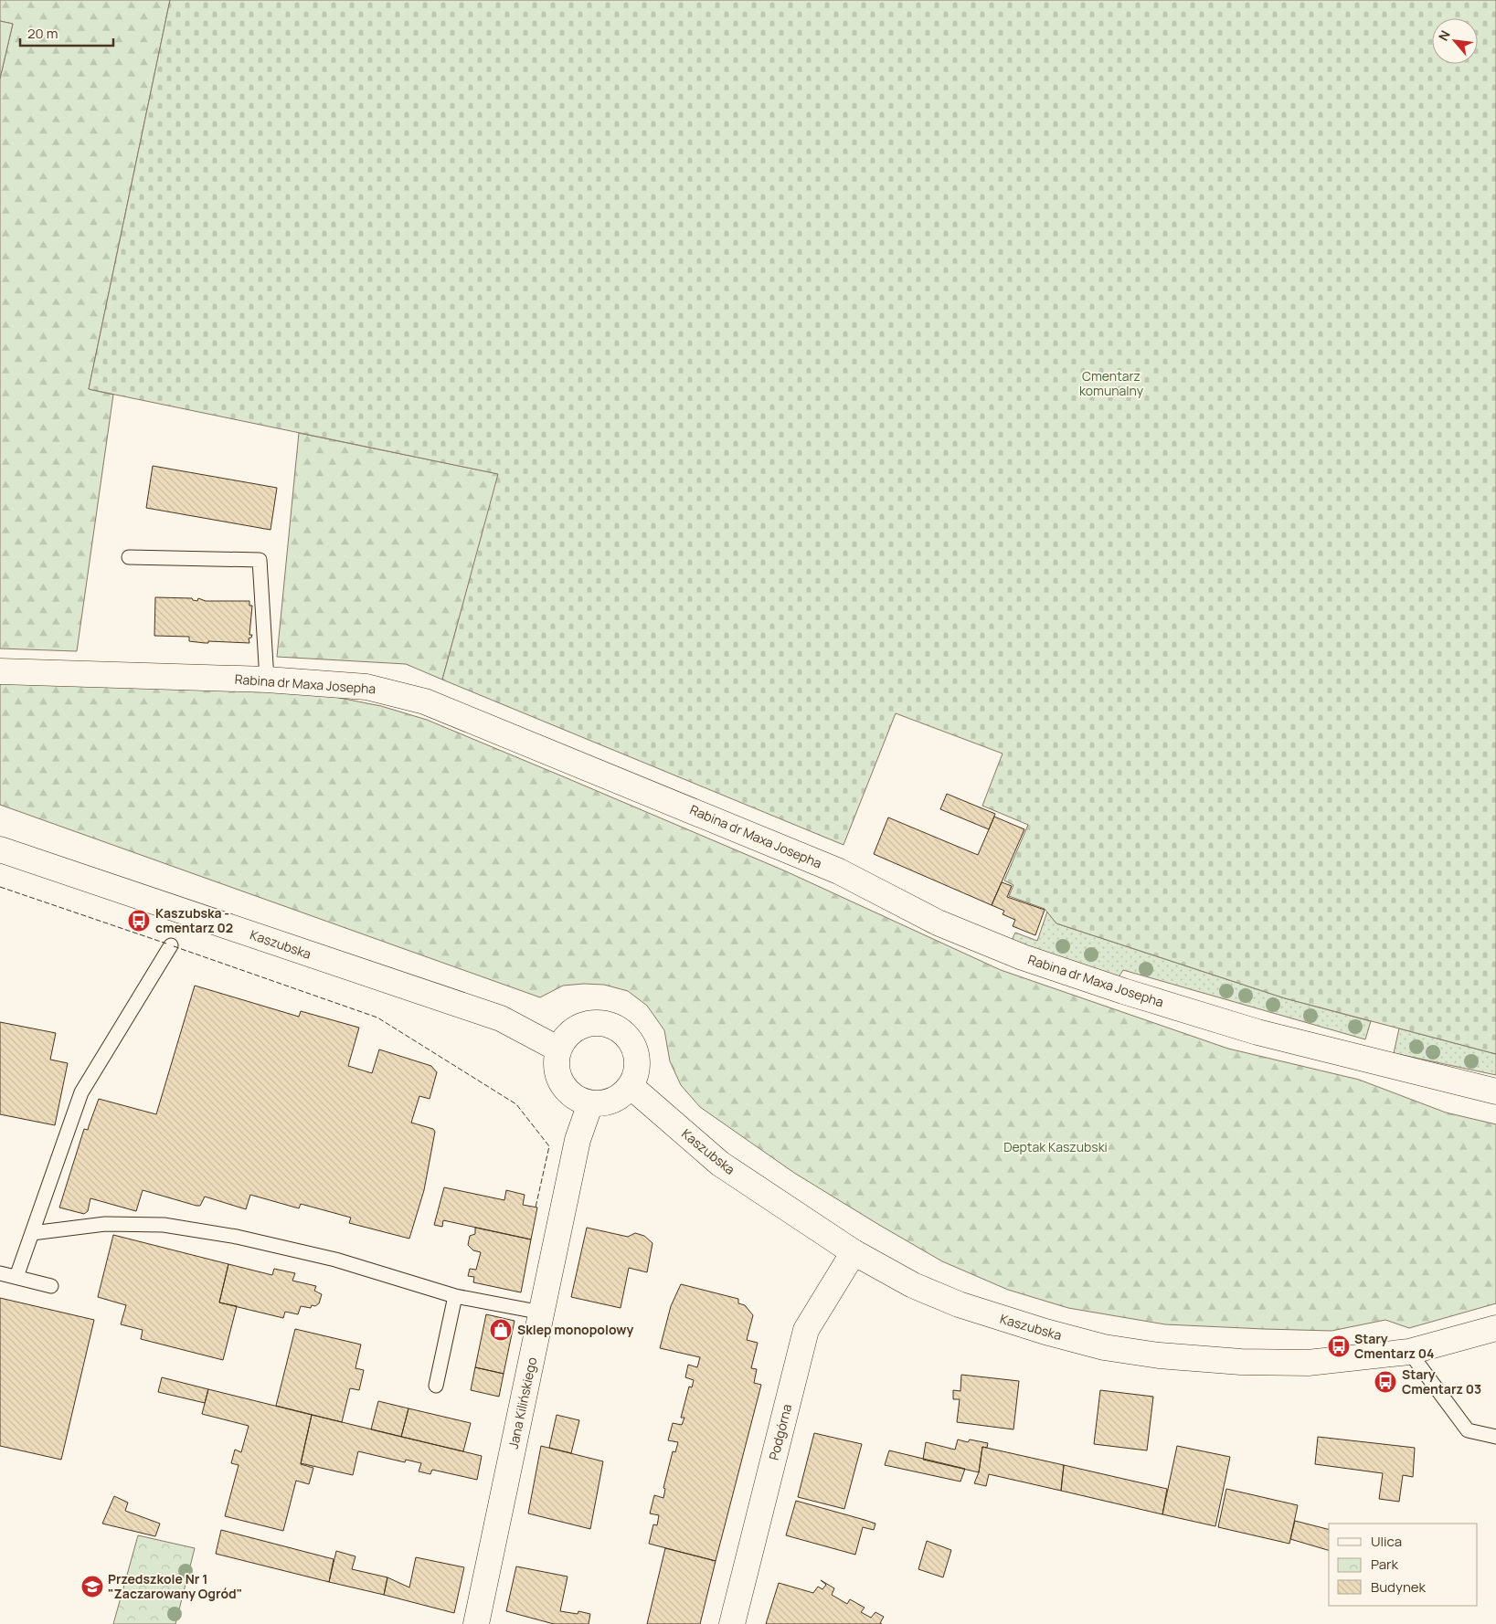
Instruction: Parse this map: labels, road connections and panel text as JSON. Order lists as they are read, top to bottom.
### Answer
{
  "streets": {
    "street": [
      "Rabina dr Maxa Josepha",
      "Kaszubska",
      "Jana Kilińskiego",
      "Podgórna"
    ]
  },
  "crossings": [
    ["Kaszubska", "Jana Kilińskiego"],
    ["Kaszubska", "Podgórna"]
  ],
  "parks": ["Cmentarz komunalny", "Deptak Kaszubski"],
  "places": {
    "bus stop": ["Kaszubska - cmentarz 02", "Stary Cmentarz 04", "Stary Cmentarz 03"],
    "shop": ["Sklep monopolowy"],
    "school or university": ["Przedszkole Nr 1 \"Zaczarowany Ogród\""]
  },
  "legend": ["Ulica", "Park", "Budynek"],
  "scale_bar": "20 m",
  "north": "top left"
}
